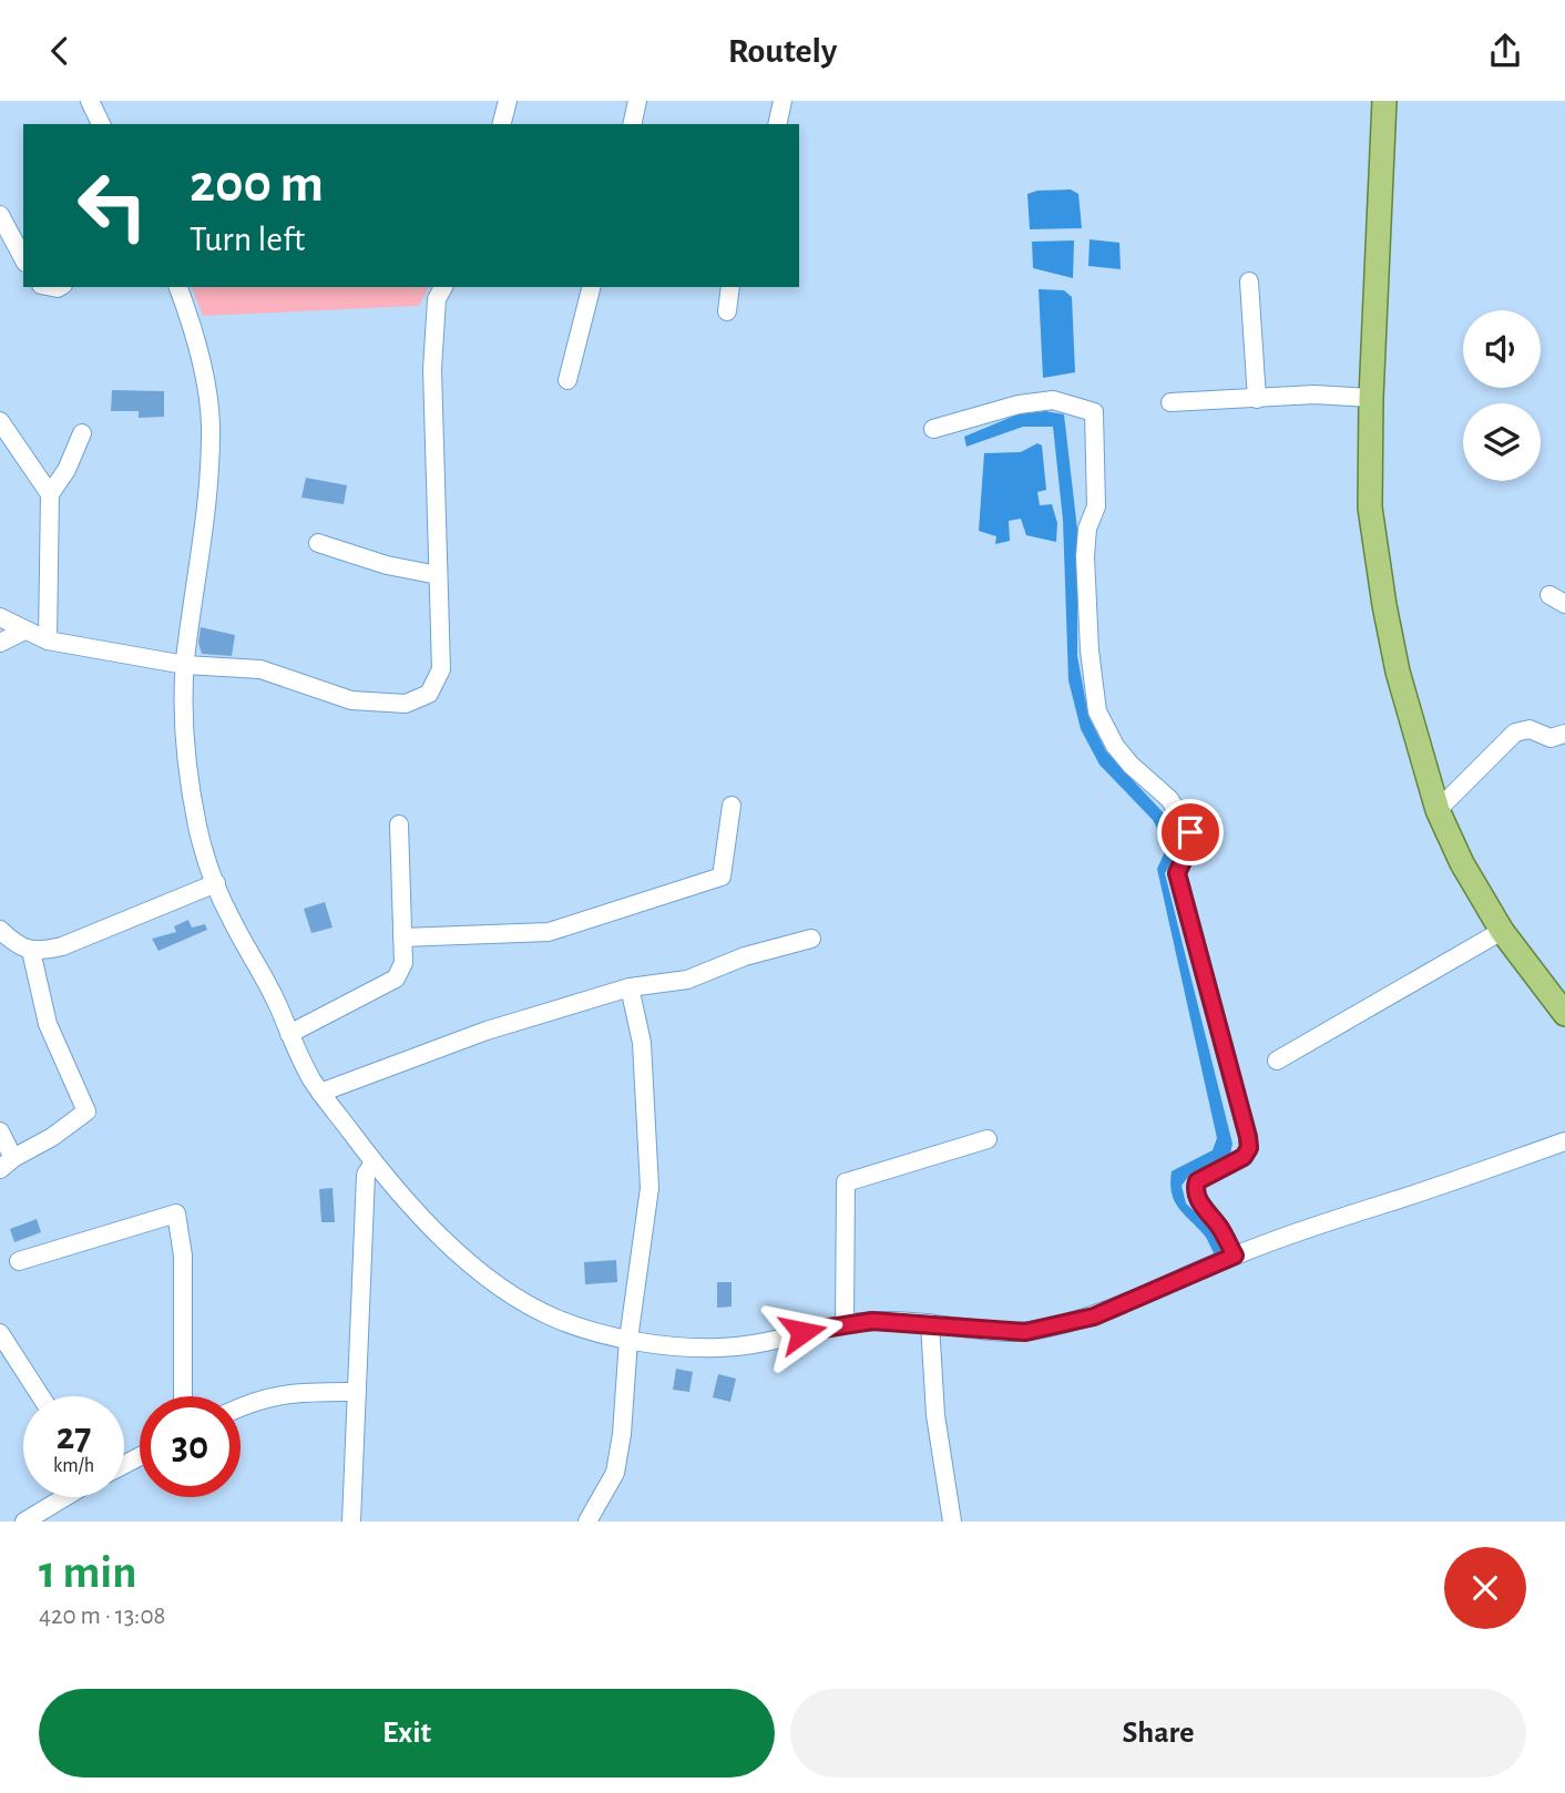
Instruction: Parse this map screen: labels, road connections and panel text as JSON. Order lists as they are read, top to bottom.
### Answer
{
  "page": {
    "header": "Routely",
    "turn": ["200 m", "Turn left"],
    "speed": "27 km/h",
    "limit": "30",
    "heading": ["1 min", "420 m · 13:08"],
    "buttons": ["Exit", "Share"]
  }
}
